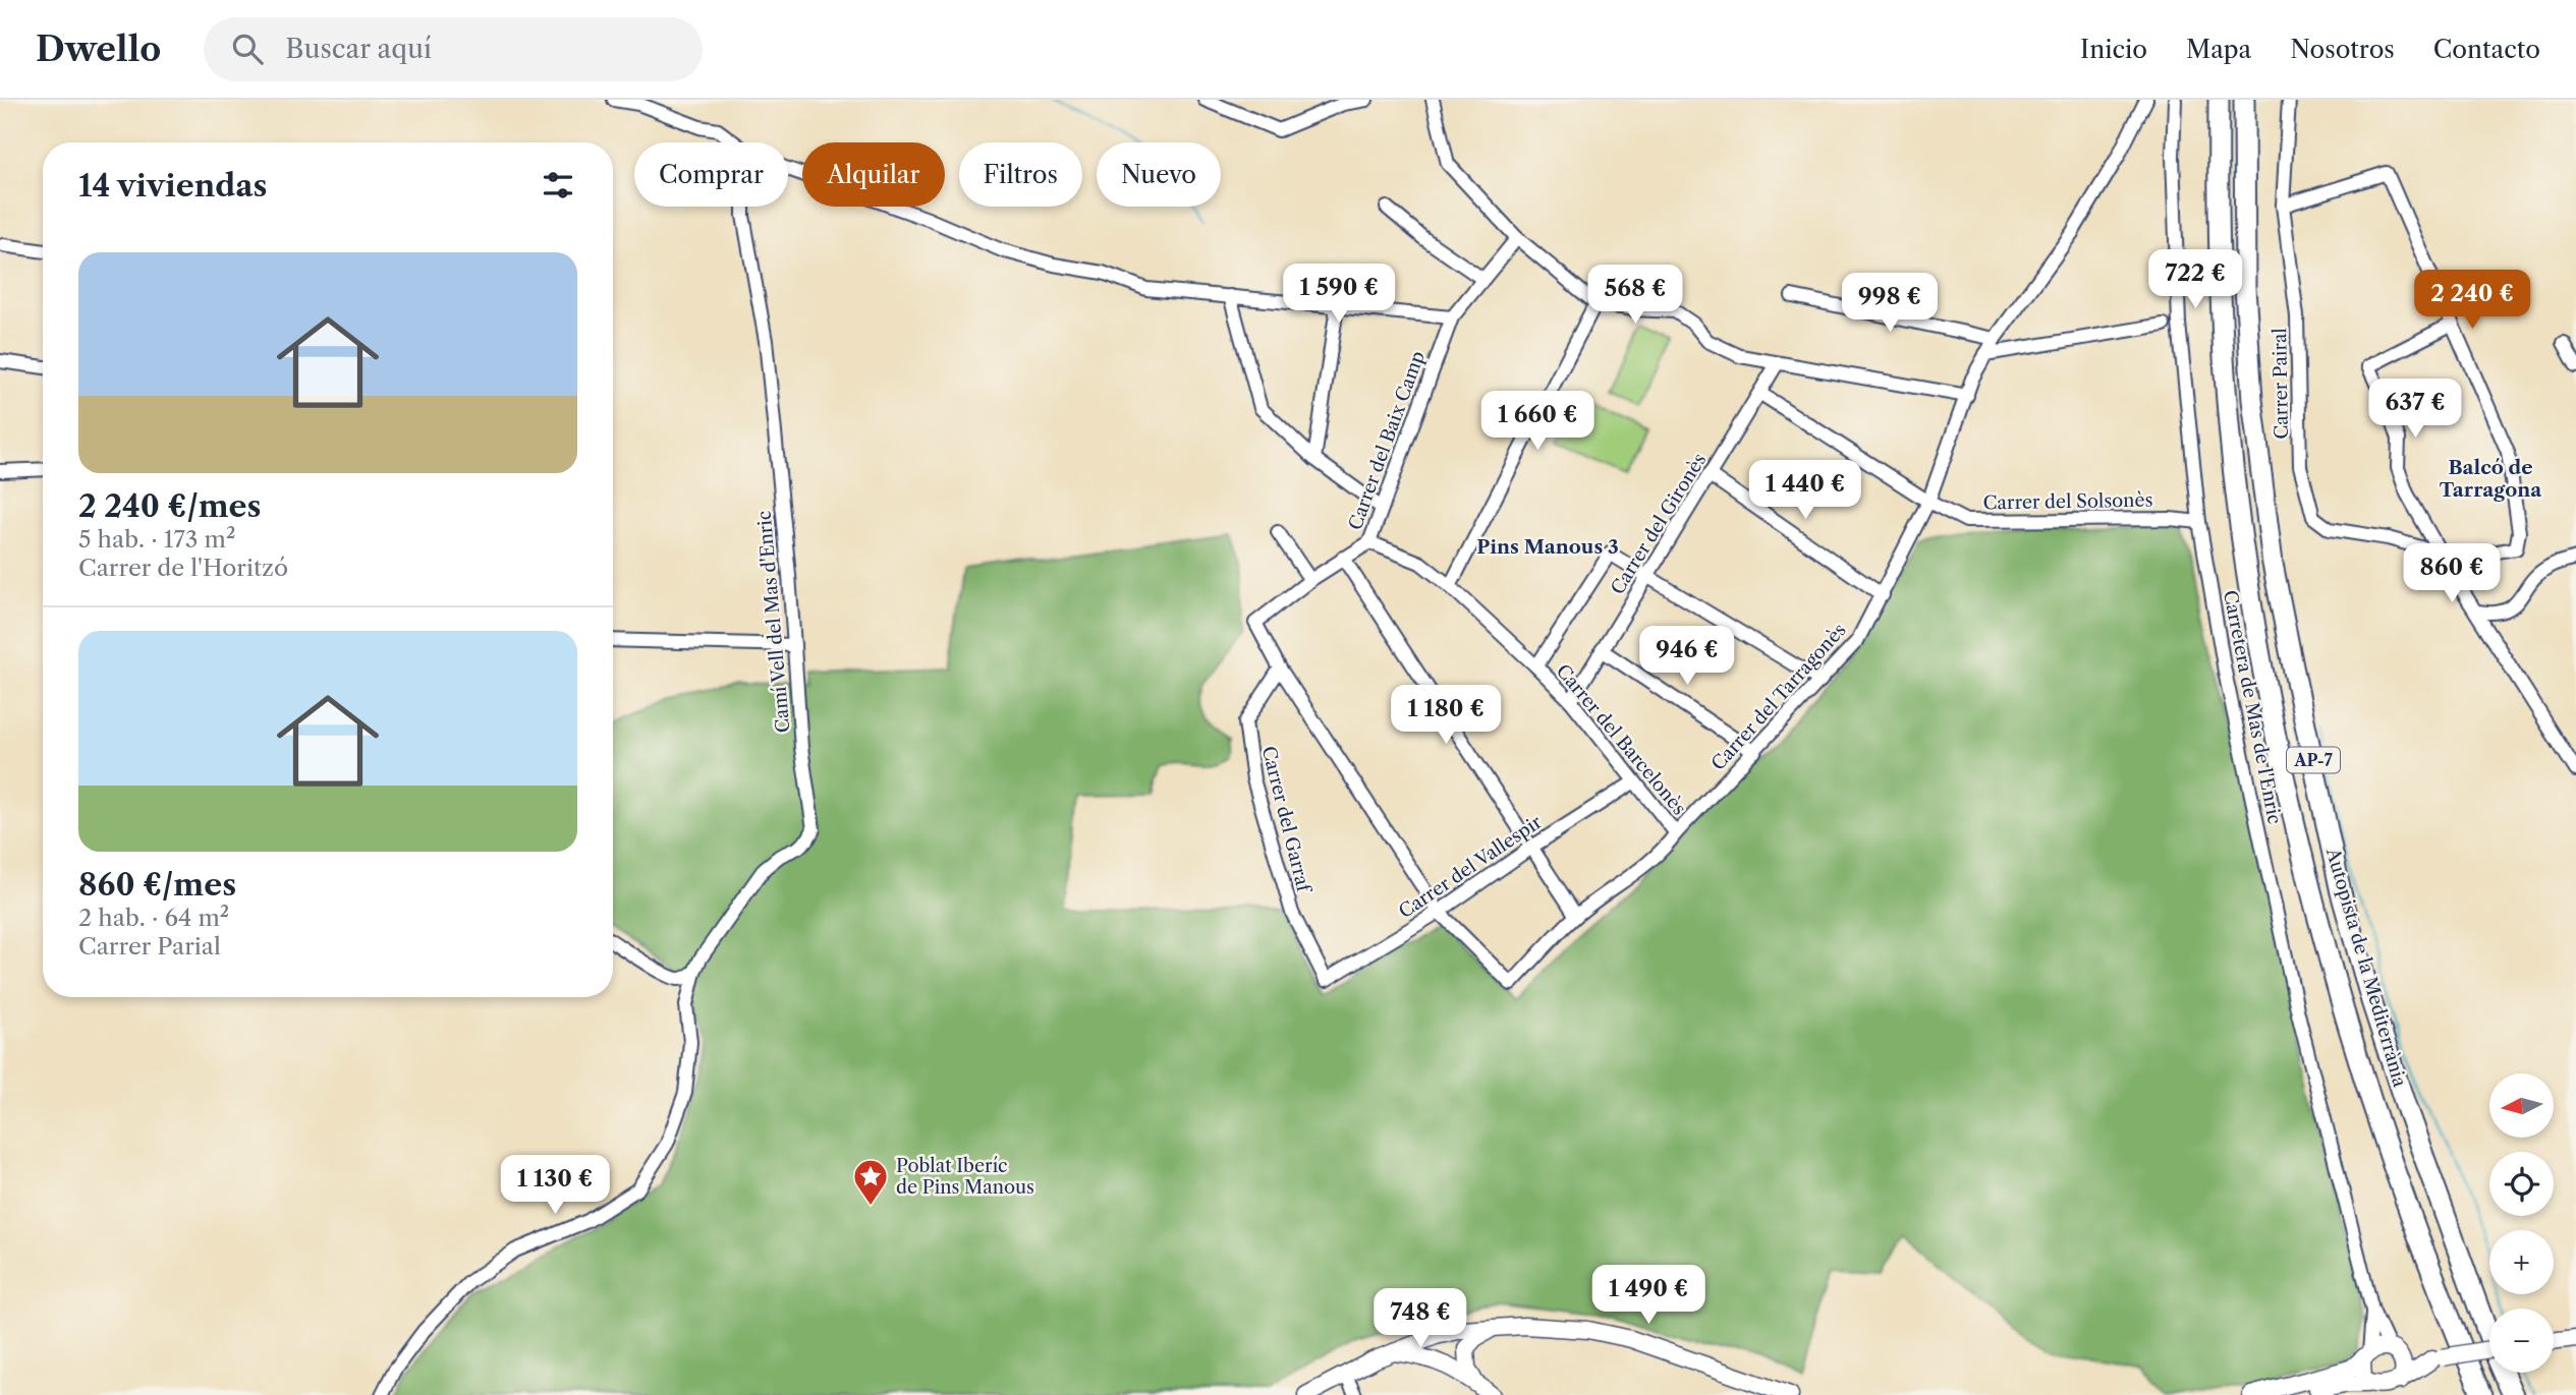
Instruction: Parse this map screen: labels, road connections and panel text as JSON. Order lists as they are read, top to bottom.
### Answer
{
  "streets": {
    "highway": ["AP-7", "Autopista de la Mediterrània"],
    "street": [
      "Carrer Pairal",
      "Carrer del Baix Camp",
      "Carrer del Solsonès",
      "Carrer del Gironès",
      "Camí Vell del Mas d'Enric",
      "Carrer del Tarragonès",
      "Carretera de Mas de l'Enric",
      "Carrer del Barcelonès",
      "Carrer del Garraf",
      "Carrer del Vallespir"
    ]
  },
  "crossings": [
    ["Carrer del Baix Camp", "Carrer del Barcelonès"],
    ["Carrer del Baix Camp", "Carrer del Garraf"],
    ["Carrer del Solsonès", "Carrer del Gironès"],
    ["Carrer del Solsonès", "Carrer del Tarragonès"],
    ["Carrer del Solsonès", "Carretera de Mas de l'Enric"],
    ["Carrer del Gironès", "Carrer del Barcelonès"],
    ["Carrer del Tarragonès", "Carrer del Barcelonès"],
    ["Carrer del Tarragonès", "Carrer del Vallespir"],
    ["Carrer del Barcelonès", "Carrer del Vallespir"],
    ["Carrer del Garraf", "Carrer del Vallespir"]
  ],
  "districts": ["Balcó de Tarragona", "Pins Manous 3"],
  "places": {
    "place": ["Poblat Iberíc de Pins Manous"]
  },
  "north": "left",
  "page": {
    "header": "Dwello",
    "search": "Buscar aquí",
    "nav": [
      "Inicio",
      "Mapa",
      "Nosotros",
      "Contacto"
    ],
    "chip": [
      "Comprar",
      "Alquilar",
      "Filtros",
      "Nuevo"
    ],
    "heading": "14 viviendas",
    "list": [
      {
        "name": "2 240 €/mes",
        "note": "5 hab. · 173 m² · Carrer de l'Horitzó"
      },
      {
        "name": "860 €/mes",
        "note": "2 hab. · 64 m² · Carrer Parial"
      }
    ],
    "price": [
      "722 €",
      "1 590 €",
      "568 €",
      "2 240 €",
      "998 €",
      "637 €",
      "1 660 €",
      "1 440 €",
      "860 €",
      "946 €",
      "1 180 €",
      "1 130 €",
      "1 490 €",
      "748 €"
    ],
    "map_buttons": ["+", "−"]
  }
}
